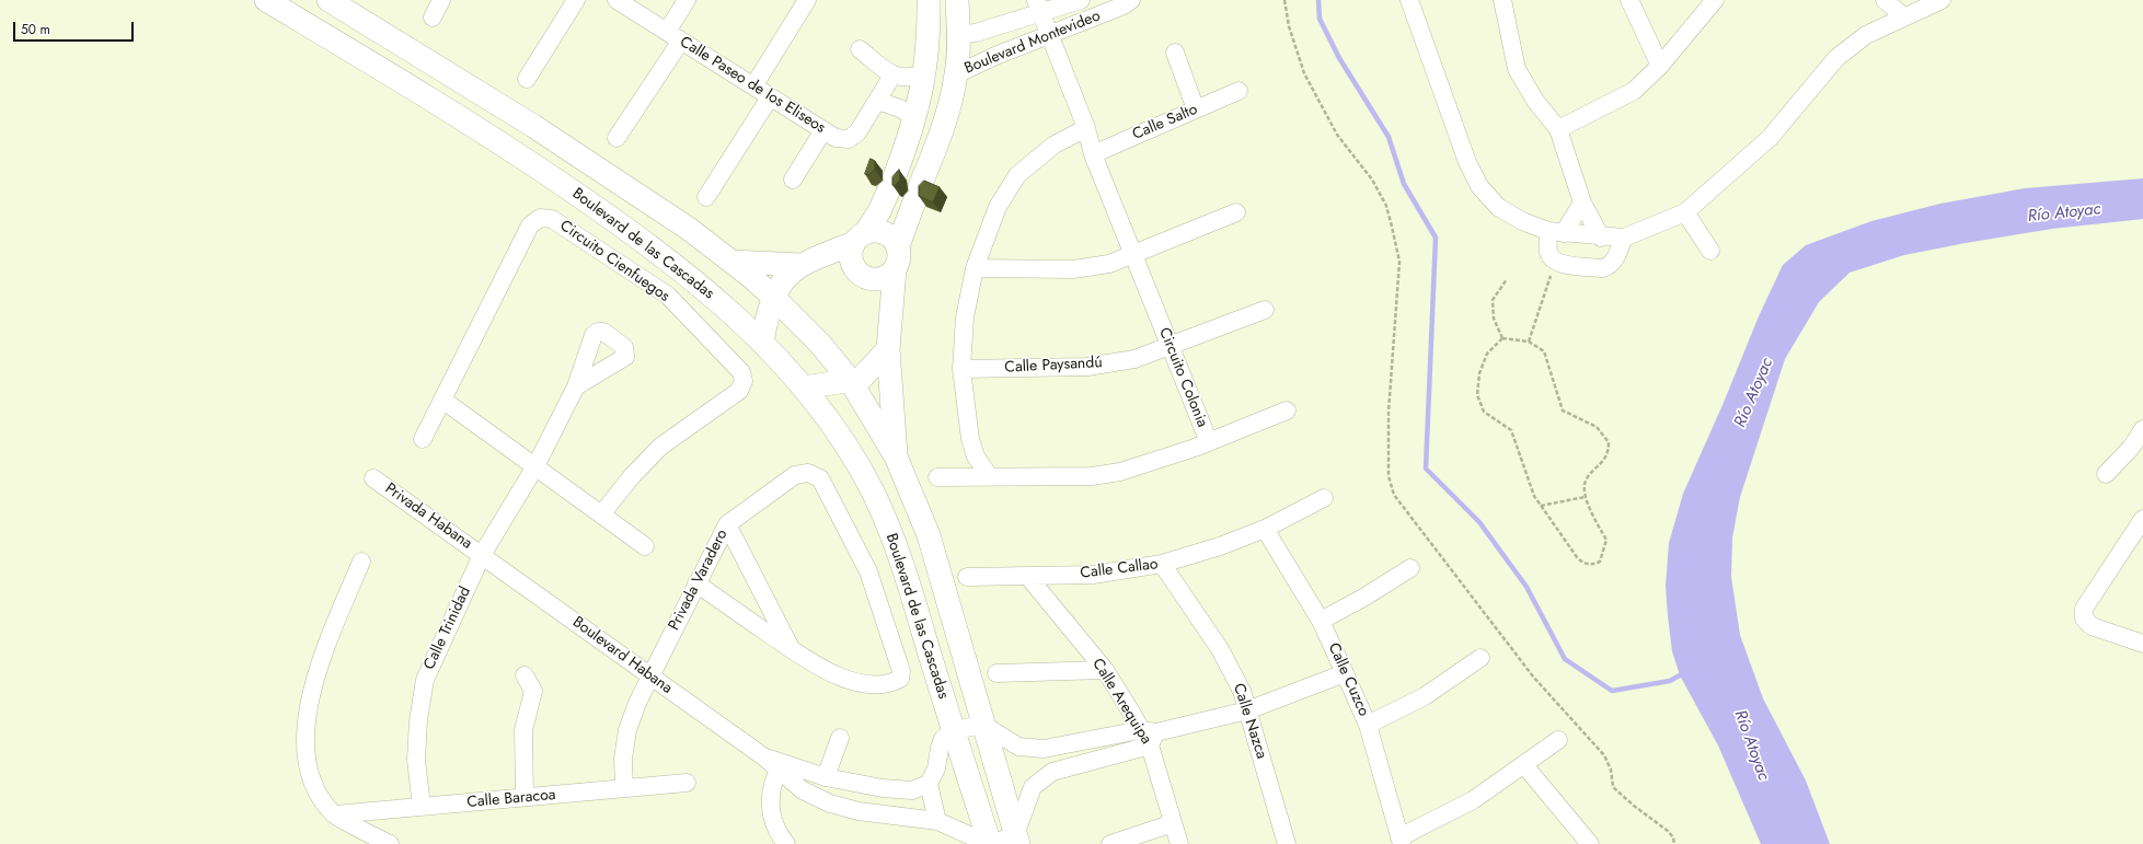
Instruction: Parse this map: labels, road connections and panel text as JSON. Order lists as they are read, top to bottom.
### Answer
{
  "streets": {
    "main road": ["Boulevard de las Cascadas"],
    "street": [
      "Boulevard Montevideo",
      "Calle Paseo de los Eliseos",
      "Calle Salto",
      "Circuito Cienfuegos",
      "Calle Paysandú",
      "Circuito Colonia",
      "Privada Habana",
      "Calle Callao",
      "Privada Varadero",
      "Calle Trinidad",
      "Boulevard Habana",
      "Calle Cuzco",
      "Calle Arequipa",
      "Calle Nazca",
      "Calle Baracoa"
    ]
  },
  "crossings": [
    ["Boulevard Montevideo", "Circuito Colonia"],
    ["Calle Salto", "Circuito Colonia"],
    ["Boulevard de las Cascadas", "Boulevard Habana"],
    ["Calle Paysandú", "Circuito Colonia"],
    ["Privada Habana", "Calle Trinidad"],
    ["Privada Habana", "Boulevard Habana"],
    ["Calle Callao", "Calle Cuzco"],
    ["Calle Callao", "Calle Arequipa"],
    ["Calle Callao", "Calle Nazca"],
    ["Privada Varadero", "Boulevard Habana"],
    ["Privada Varadero", "Calle Baracoa"],
    ["Calle Trinidad", "Boulevard Habana"],
    ["Calle Trinidad", "Calle Baracoa"]
  ],
  "water": ["Río Atoyac"],
  "scale_bar": "50 m"
}
